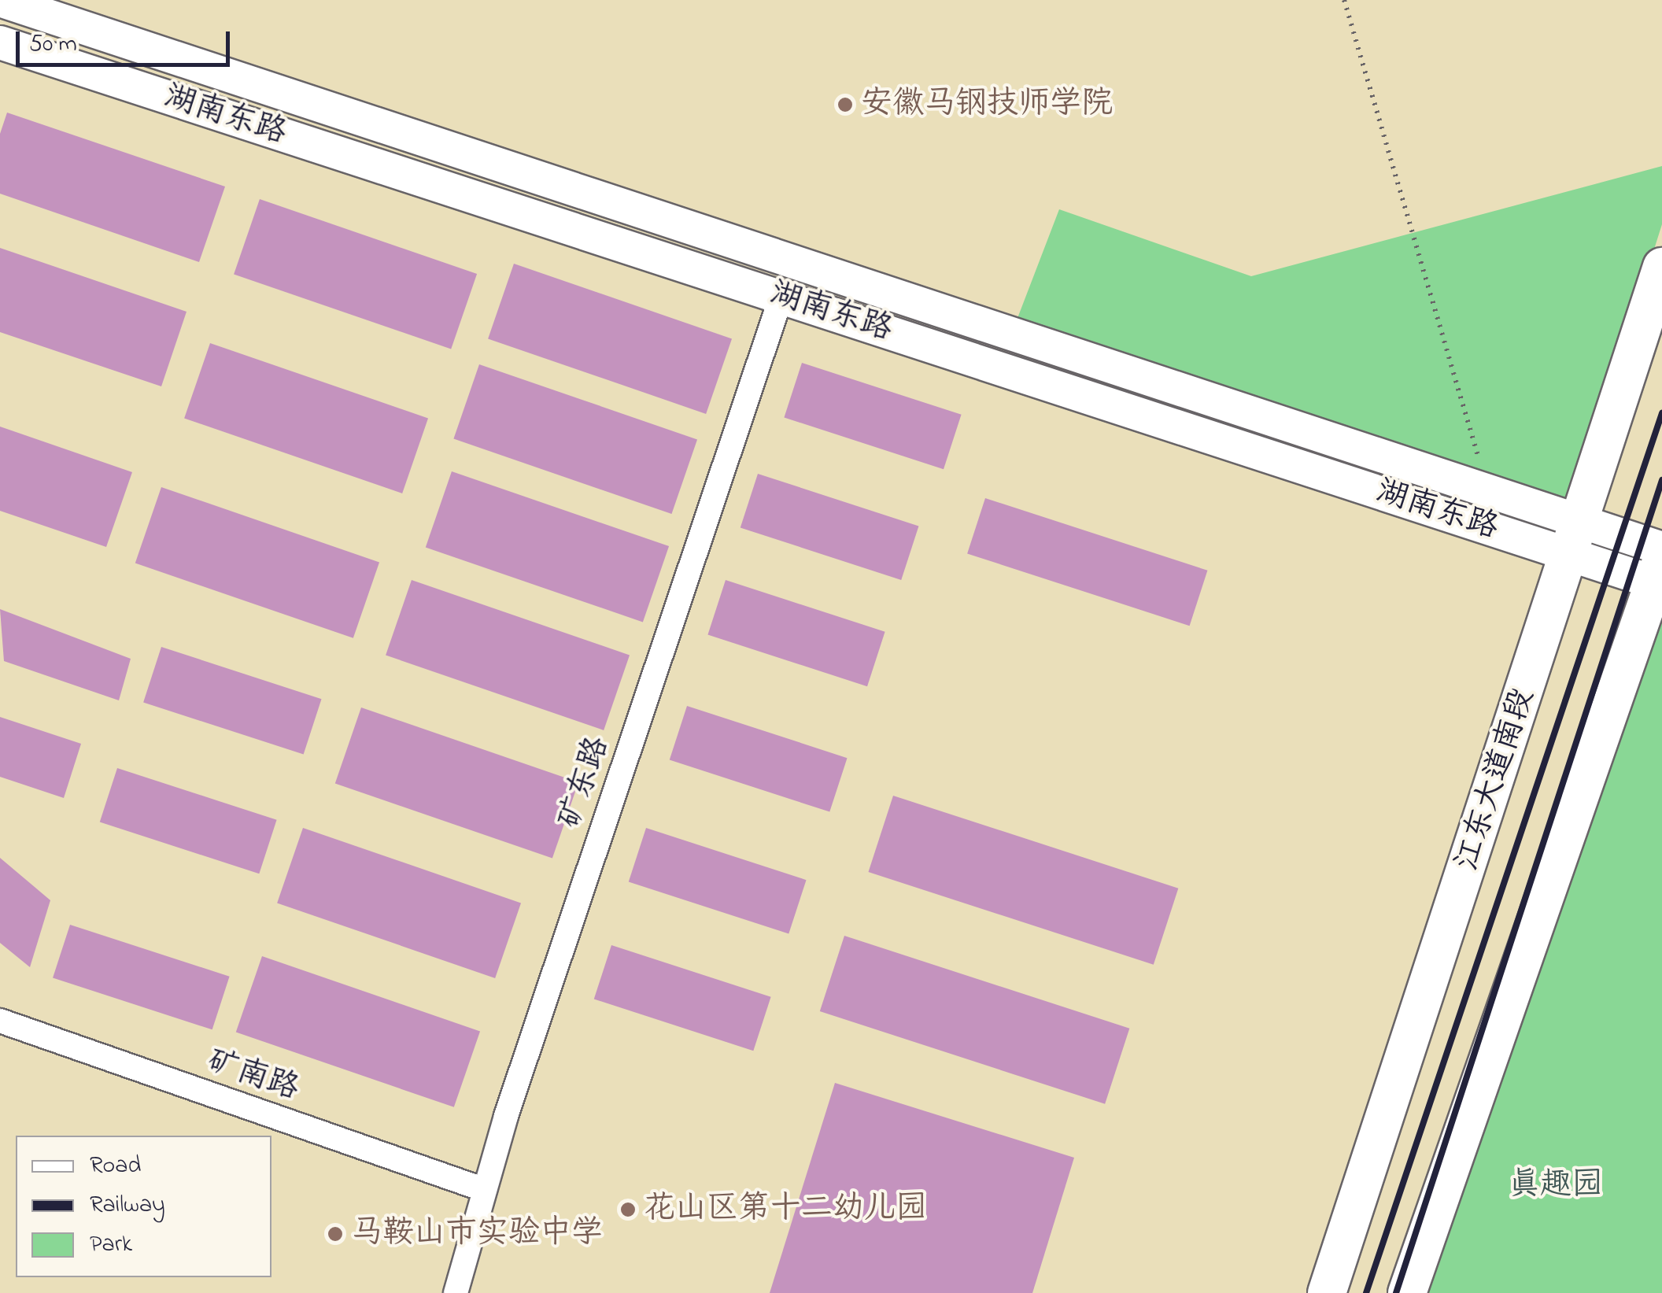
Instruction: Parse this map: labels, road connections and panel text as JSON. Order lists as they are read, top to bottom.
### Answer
{
  "streets": {
    "main road": ["湖南东路", "江东大道南段"],
    "street": ["矿东路", "矿南路"]
  },
  "crossings": [
    ["湖南东路", "矿东路"],
    ["矿东路", "矿南路"]
  ],
  "parks": ["真趣园"],
  "places": ["安徽马钢技师学院", "花山区第十二幼儿园", "马鞍山市实验中学"],
  "legend": ["Road", "Railway", "Park"],
  "scale_bar": "50 m"
}
